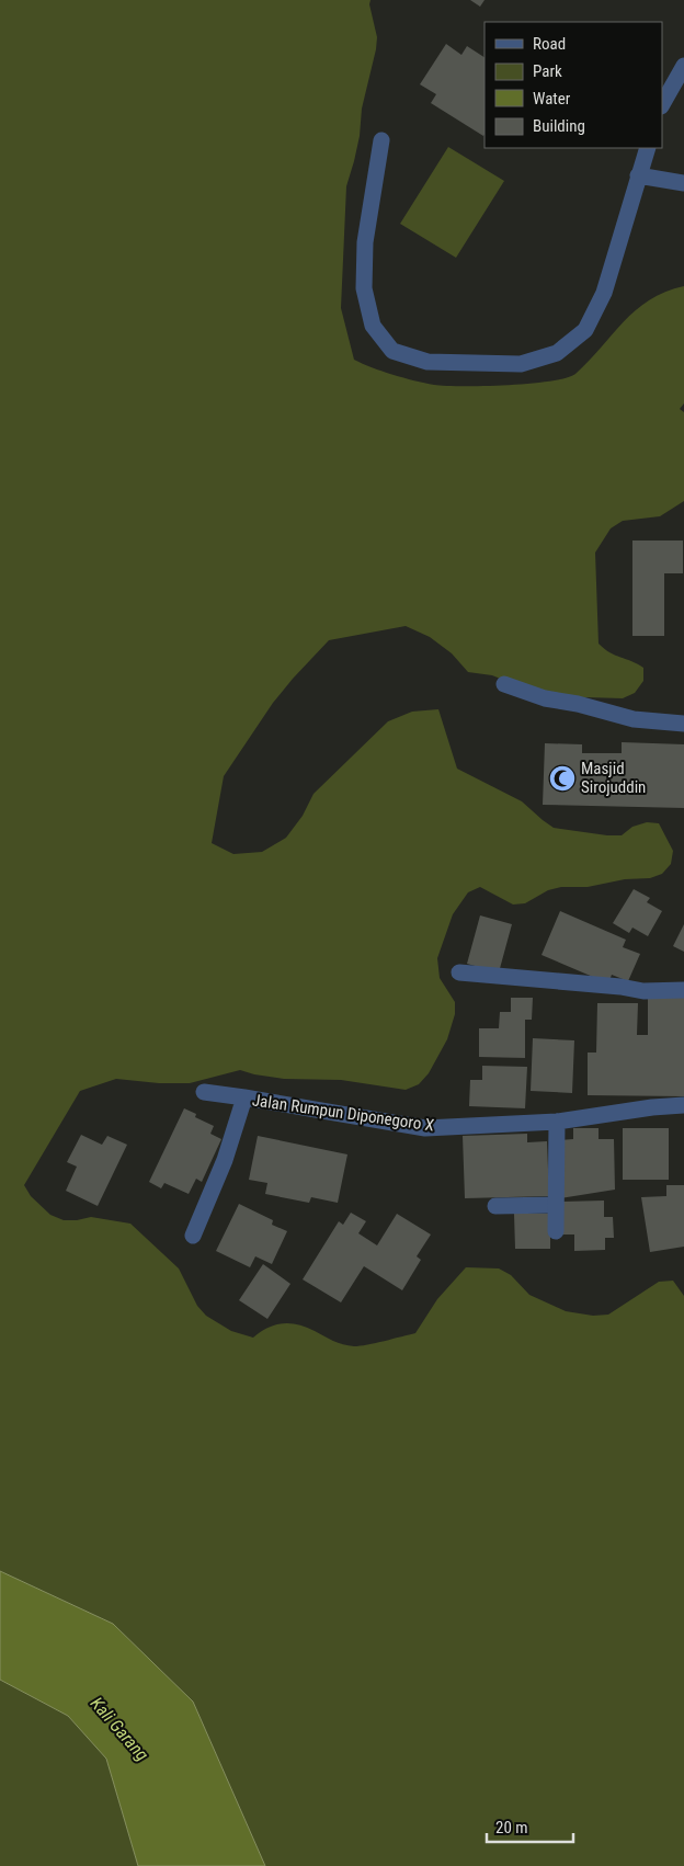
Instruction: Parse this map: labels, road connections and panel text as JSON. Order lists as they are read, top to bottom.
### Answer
{
  "streets": {
    "street": ["Jalan Rumpun Diponegoro X"]
  },
  "water": ["Kali Garang"],
  "places": {
    "mosque": ["Masjid Sirojuddin"]
  },
  "legend": [
    "Road",
    "Park",
    "Water",
    "Building"
  ],
  "scale_bar": "20 m"
}
